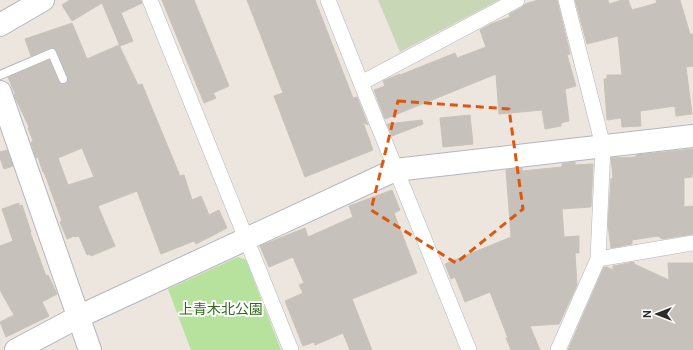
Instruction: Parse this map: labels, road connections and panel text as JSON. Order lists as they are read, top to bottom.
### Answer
{
  "parks": ["上青木北公園"],
  "north": "left"
}
